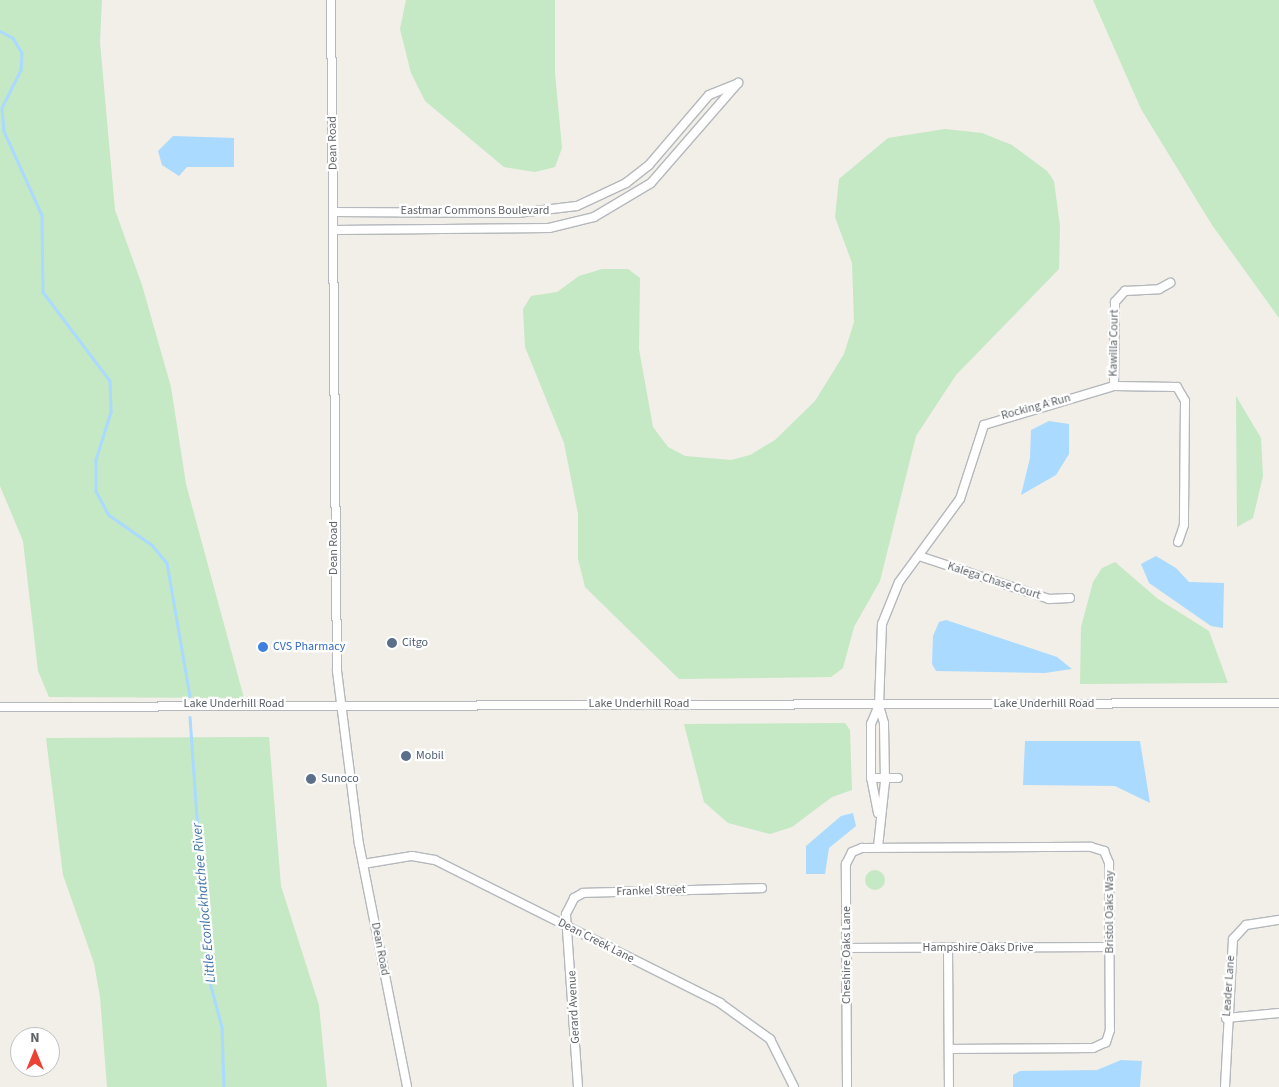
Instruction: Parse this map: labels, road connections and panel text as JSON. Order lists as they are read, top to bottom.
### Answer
{
  "streets": {
    "street": [
      "Dean Road",
      "Eastmar Commons Boulevard",
      "Kawilla Court",
      "Rocking A Run",
      "Kalega Chase Court",
      "Lake Underhill Road",
      "Frankel Street",
      "Bristol Oaks Way",
      "Dean Creek Lane",
      "Hampshire Oaks Drive",
      "Cheshire Oaks Lane",
      "Leader Lane",
      "Gerard Avenue"
    ]
  },
  "crossings": [
    ["Dean Road", "Eastmar Commons Boulevard"],
    ["Dean Road", "Lake Underhill Road"],
    ["Dean Road", "Dean Creek Lane"],
    ["Kawilla Court", "Rocking A Run"],
    ["Rocking A Run", "Kalega Chase Court"],
    ["Rocking A Run", "Lake Underhill Road"],
    ["Rocking A Run", "Bristol Oaks Way"],
    ["Rocking A Run", "Cheshire Oaks Lane"],
    ["Frankel Street", "Dean Creek Lane"],
    ["Frankel Street", "Gerard Avenue"],
    ["Bristol Oaks Way", "Hampshire Oaks Drive"],
    ["Bristol Oaks Way", "Cheshire Oaks Lane"],
    ["Dean Creek Lane", "Gerard Avenue"],
    ["Hampshire Oaks Drive", "Cheshire Oaks Lane"]
  ],
  "water": ["Little Econlockhatchee River"],
  "places": [
    "Citgo",
    "CVS Pharmacy",
    "Mobil",
    "Sunoco"
  ],
  "north": "top"
}
